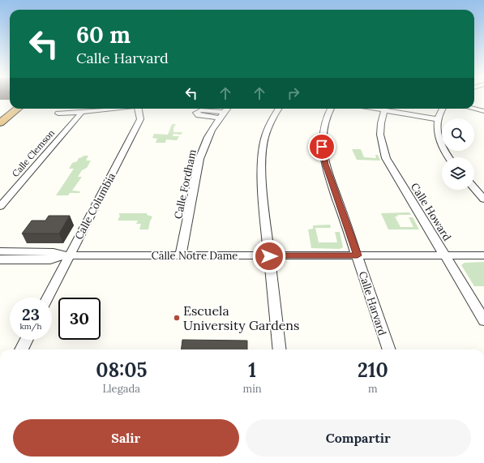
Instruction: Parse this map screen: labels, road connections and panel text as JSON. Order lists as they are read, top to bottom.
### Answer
{
  "streets": {
    "street": [
      "Calle Clemson",
      "Calle Fordham",
      "Calle Columbia",
      "Calle Howard",
      "Calle Notre Dame",
      "Calle Harvard"
    ]
  },
  "crossings": [
    ["Calle Fordham", "Calle Notre Dame"],
    ["Calle Columbia", "Calle Notre Dame"],
    ["Calle Howard", "Calle Notre Dame"],
    ["Calle Notre Dame", "Calle Harvard"]
  ],
  "places": ["Escuela University Gardens"],
  "page": {
    "turn": ["60 m", "Calle Harvard"],
    "speed": "23 km/h",
    "limit": "30",
    "eta": [
      "08:05",
      "Llegada",
      "1",
      "min",
      "210",
      "m"
    ],
    "buttons": ["Salir", "Compartir"]
  }
}
